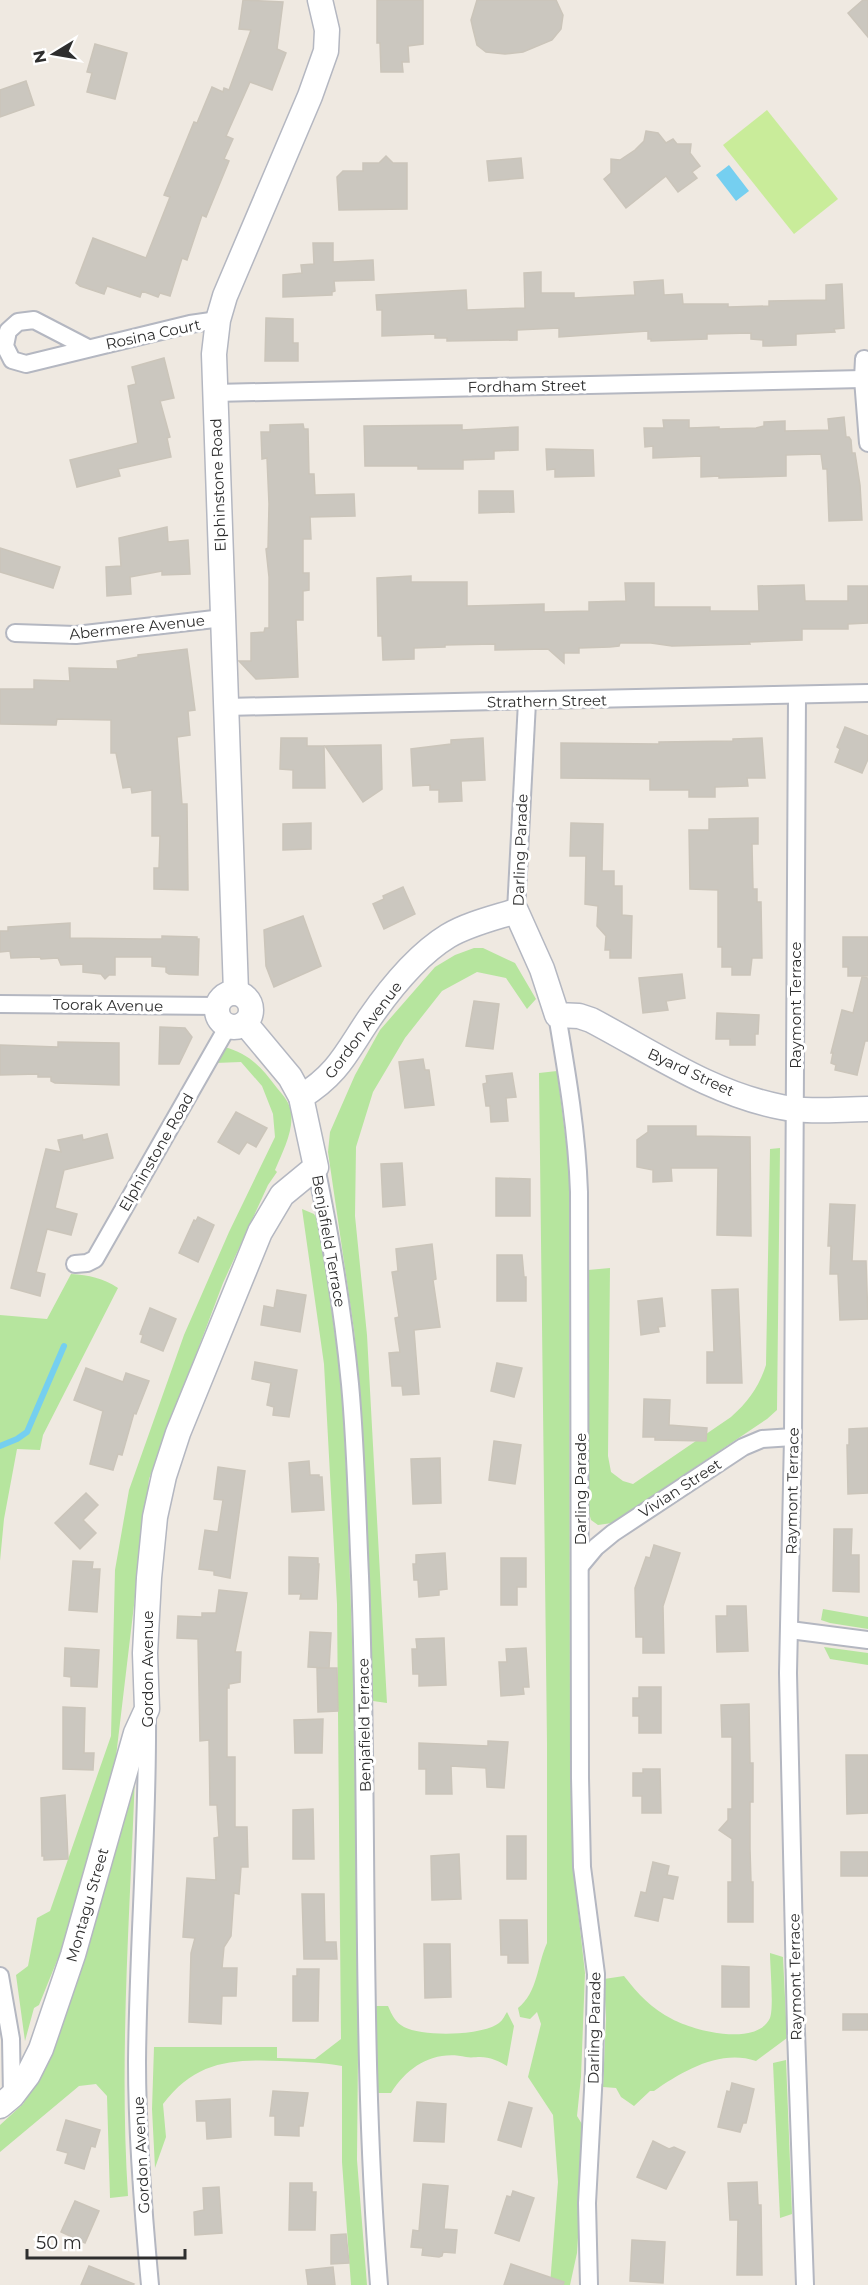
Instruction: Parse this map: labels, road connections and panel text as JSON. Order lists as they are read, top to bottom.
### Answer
{
  "streets": {
    "street": [
      "Rosina Court",
      "Fordham Street",
      "Elphinstone Road",
      "Abermere Avenue",
      "Strathern Street",
      "Darling Parade",
      "Toorak Avenue",
      "Raymont Terrace",
      "Gordon Avenue",
      "Byard Street",
      "Benjafield Terrace",
      "Vivian Street",
      "Montagu Street"
    ]
  },
  "crossings": [
    ["Rosina Court", "Elphinstone Road"],
    ["Fordham Street", "Elphinstone Road"],
    ["Elphinstone Road", "Abermere Avenue"],
    ["Elphinstone Road", "Strathern Street"],
    ["Elphinstone Road", "Toorak Avenue"],
    ["Strathern Street", "Darling Parade"],
    ["Strathern Street", "Raymont Terrace"],
    ["Darling Parade", "Gordon Avenue"],
    ["Darling Parade", "Byard Street"],
    ["Darling Parade", "Vivian Street"],
    ["Raymont Terrace", "Byard Street"],
    ["Raymont Terrace", "Vivian Street"],
    ["Gordon Avenue", "Benjafield Terrace"],
    ["Gordon Avenue", "Montagu Street"]
  ],
  "scale_bar": "50 m",
  "north": "left"
}
